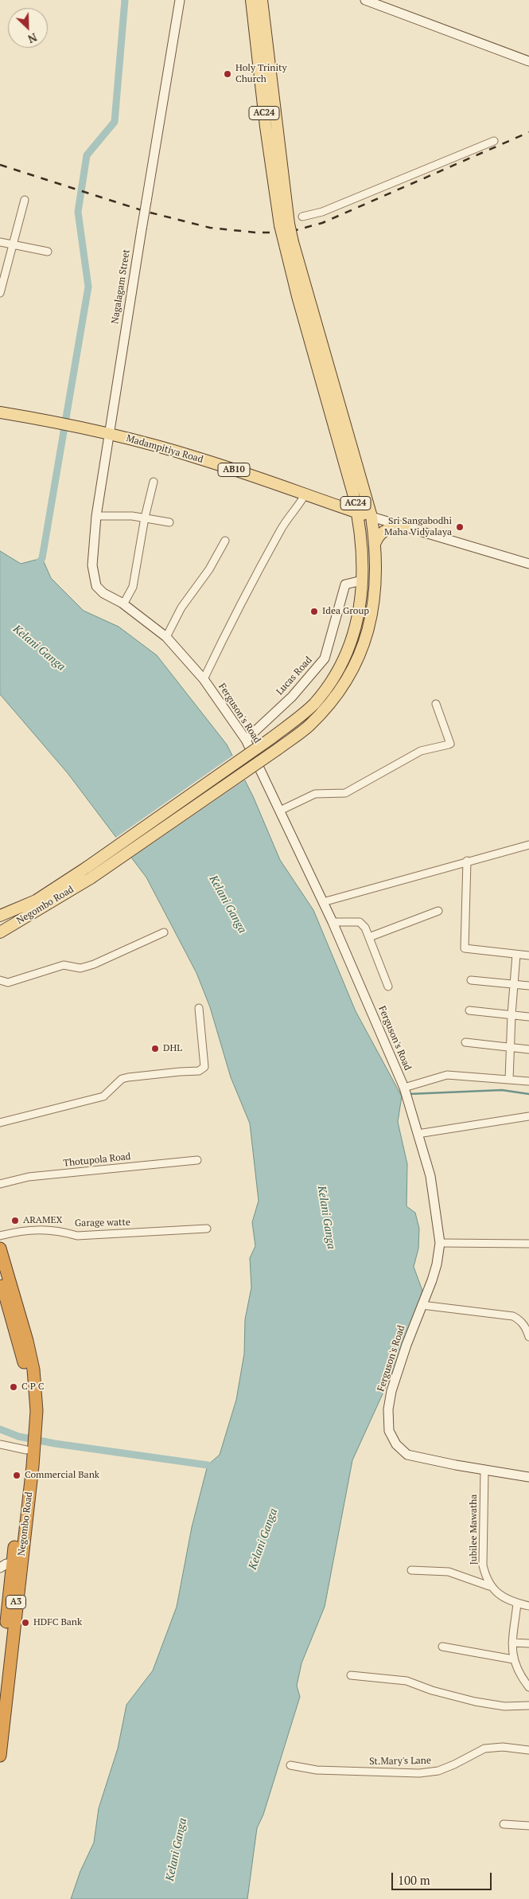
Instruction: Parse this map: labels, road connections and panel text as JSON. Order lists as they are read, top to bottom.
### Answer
{
  "streets": {
    "highway": ["Negombo Road", "A3"],
    "main road": ["AC24", "Madampitiya Road", "AB10"],
    "street": [
      "Nagalagam Street",
      "Lucas Road",
      "Ferguson's Road",
      "Thotupola Road",
      "Garage watte",
      "Jubilee Mawatha",
      "St.Mary's Lane"
    ]
  },
  "crossings": [
    ["AC24", "Madampitiya Road"],
    ["AC24", "Lucas Road"],
    ["AC24", "Negombo Road"],
    ["Nagalagam Street", "Madampitiya Road"],
    ["Nagalagam Street", "Ferguson's Road"],
    ["Lucas Road", "Ferguson's Road"],
    ["Lucas Road", "Negombo Road"],
    ["Ferguson's Road", "Jubilee Mawatha"]
  ],
  "water": ["Kelani Ganga"],
  "places": [
    "Holy Trinity Church",
    "Sri Sangabodhi Maha Vidyalaya",
    "Idea Group",
    "DHL",
    "ARAMEX",
    "C P C",
    "Commercial Bank",
    "HDFC Bank"
  ],
  "scale_bar": "100 m",
  "north": "bottom right"
}
